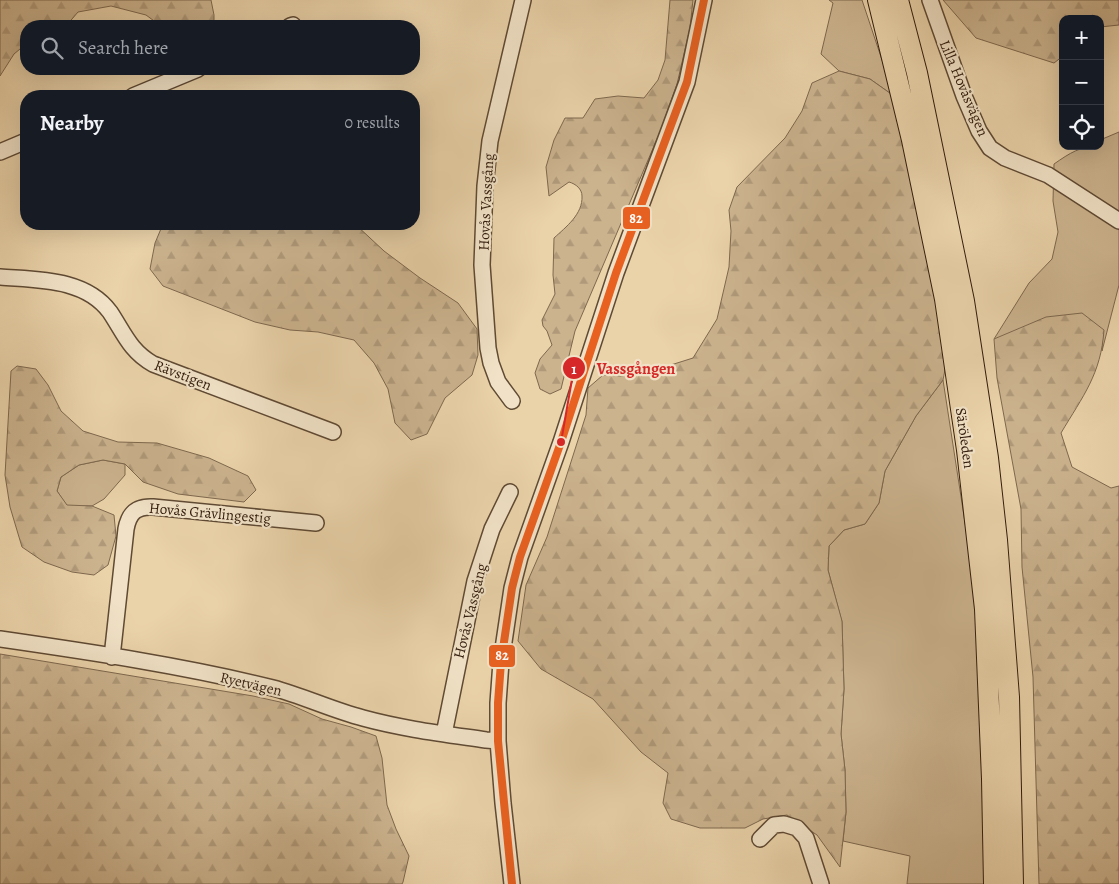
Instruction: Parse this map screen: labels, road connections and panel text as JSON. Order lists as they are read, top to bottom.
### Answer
{
  "streets": {
    "main road": ["Säröleden"],
    "street": [
      "Lilla Hovåsvägen",
      "Hovås Vassgång",
      "Rävstigen",
      "Hovås Grävlingestig",
      "Ryetvägen"
    ]
  },
  "crossings": [
    ["Hovås Vassgång", "Ryetvägen"],
    ["Hovås Grävlingestig", "Ryetvägen"]
  ],
  "places": ["Vassgången"],
  "lines": ["transit line 82"],
  "page": {
    "map_buttons": ["+", "−"],
    "search": "Search here",
    "heading": ["Nearby", "0 results"]
  }
}
